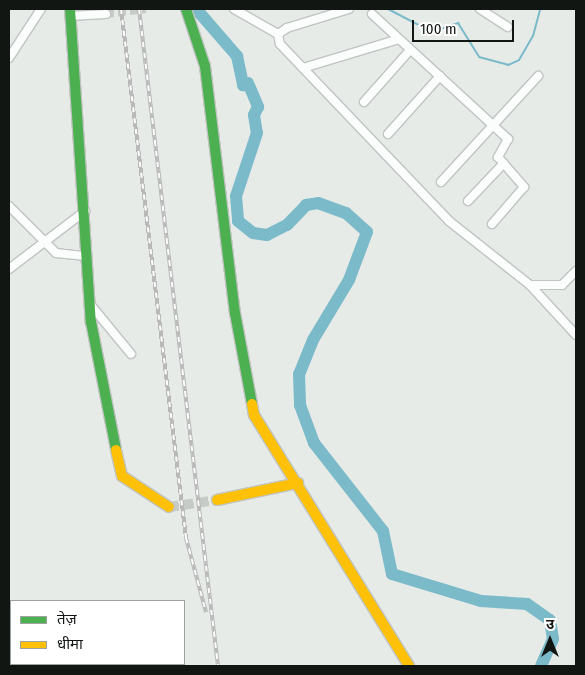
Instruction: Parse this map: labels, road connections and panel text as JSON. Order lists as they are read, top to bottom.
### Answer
{
  "legend": ["तेज़", "धीमा"],
  "scale_bar": "100 m",
  "north": "top"
}
